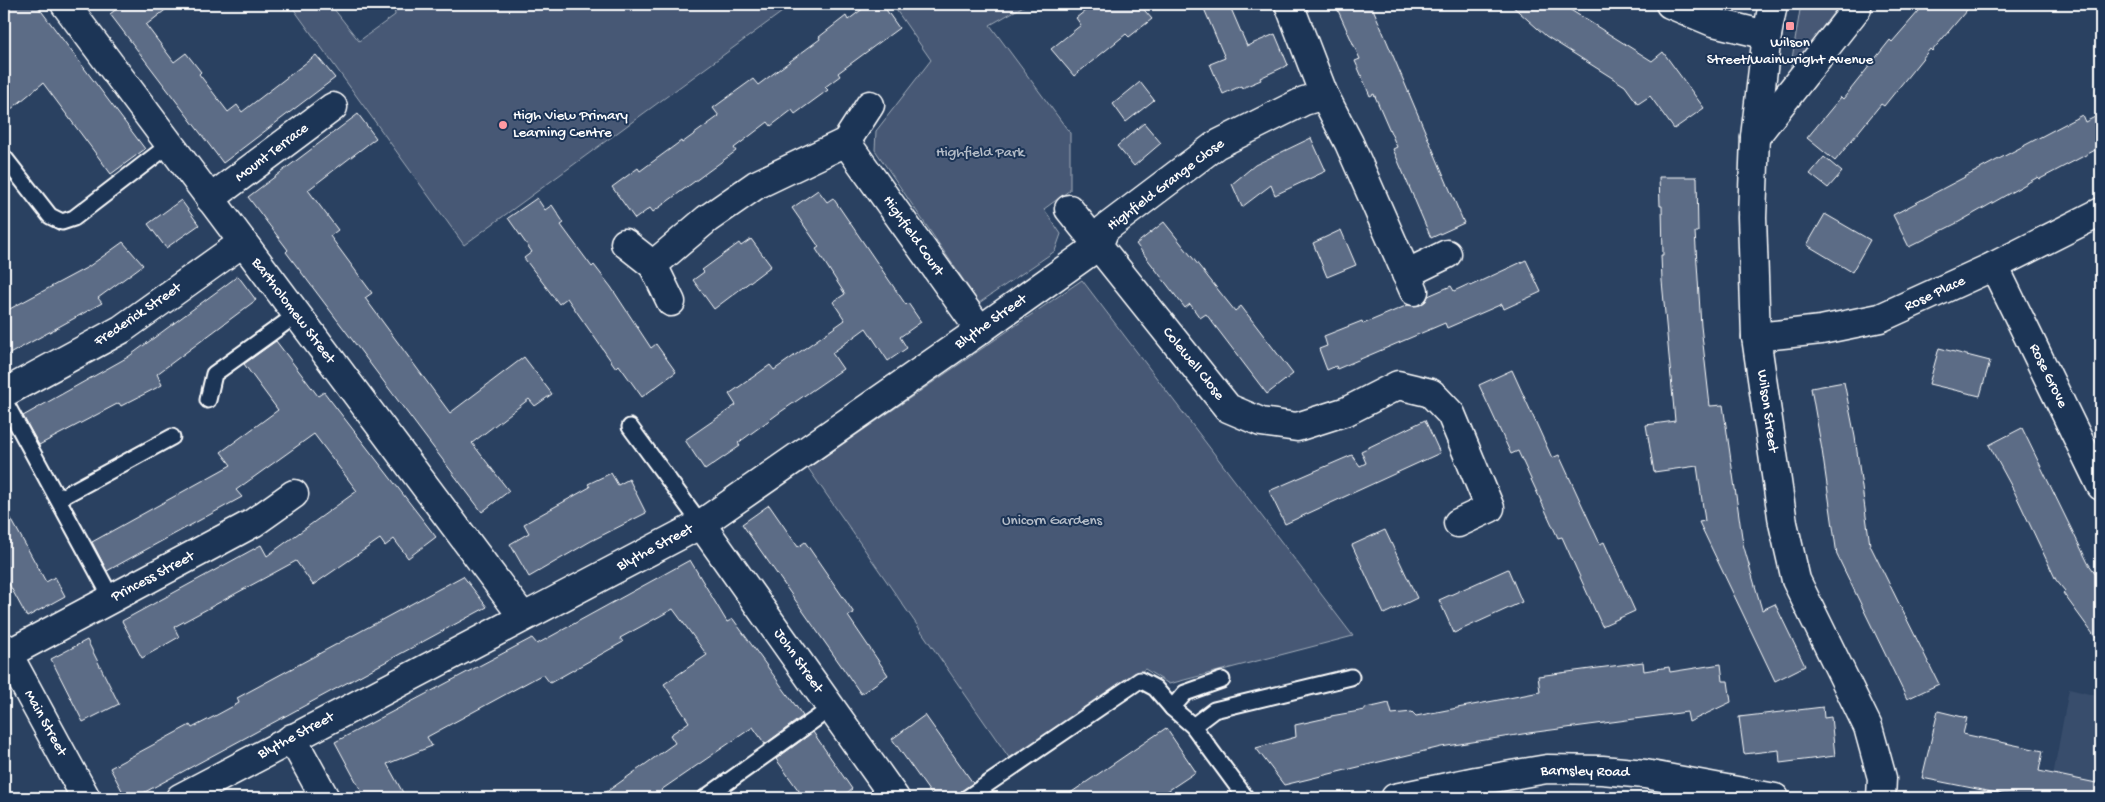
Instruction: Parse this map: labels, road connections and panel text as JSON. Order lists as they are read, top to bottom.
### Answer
{
  "streets": {
    "street": [
      "Mount Terrace",
      "Highfield Grange Close",
      "Highfield Court",
      "Rose Place",
      "Bartholomew Street",
      "Frederick Street",
      "Blythe Street",
      "Colewell Close",
      "Rose Grove",
      "Wilson Street",
      "Princess Street",
      "John Street",
      "Main Street",
      "Barnsley Road"
    ]
  },
  "crossings": [
    ["Mount Terrace", "Bartholomew Street"],
    ["Highfield Grange Close", "Blythe Street"],
    ["Highfield Grange Close", "Colewell Close"],
    ["Highfield Court", "Blythe Street"],
    ["Rose Place", "Rose Grove"],
    ["Rose Place", "Wilson Street"],
    ["Bartholomew Street", "Frederick Street"],
    ["Bartholomew Street", "Blythe Street"],
    ["Blythe Street", "Colewell Close"],
    ["Blythe Street", "John Street"],
    ["Princess Street", "Main Street"]
  ],
  "parks": ["Highfield Park", "Unicorn Gardens"],
  "places": {
    "transit": ["Wilson Street/Wainwright Avenue"],
    "other": ["High View Primary Learning Centre"]
  }
}
